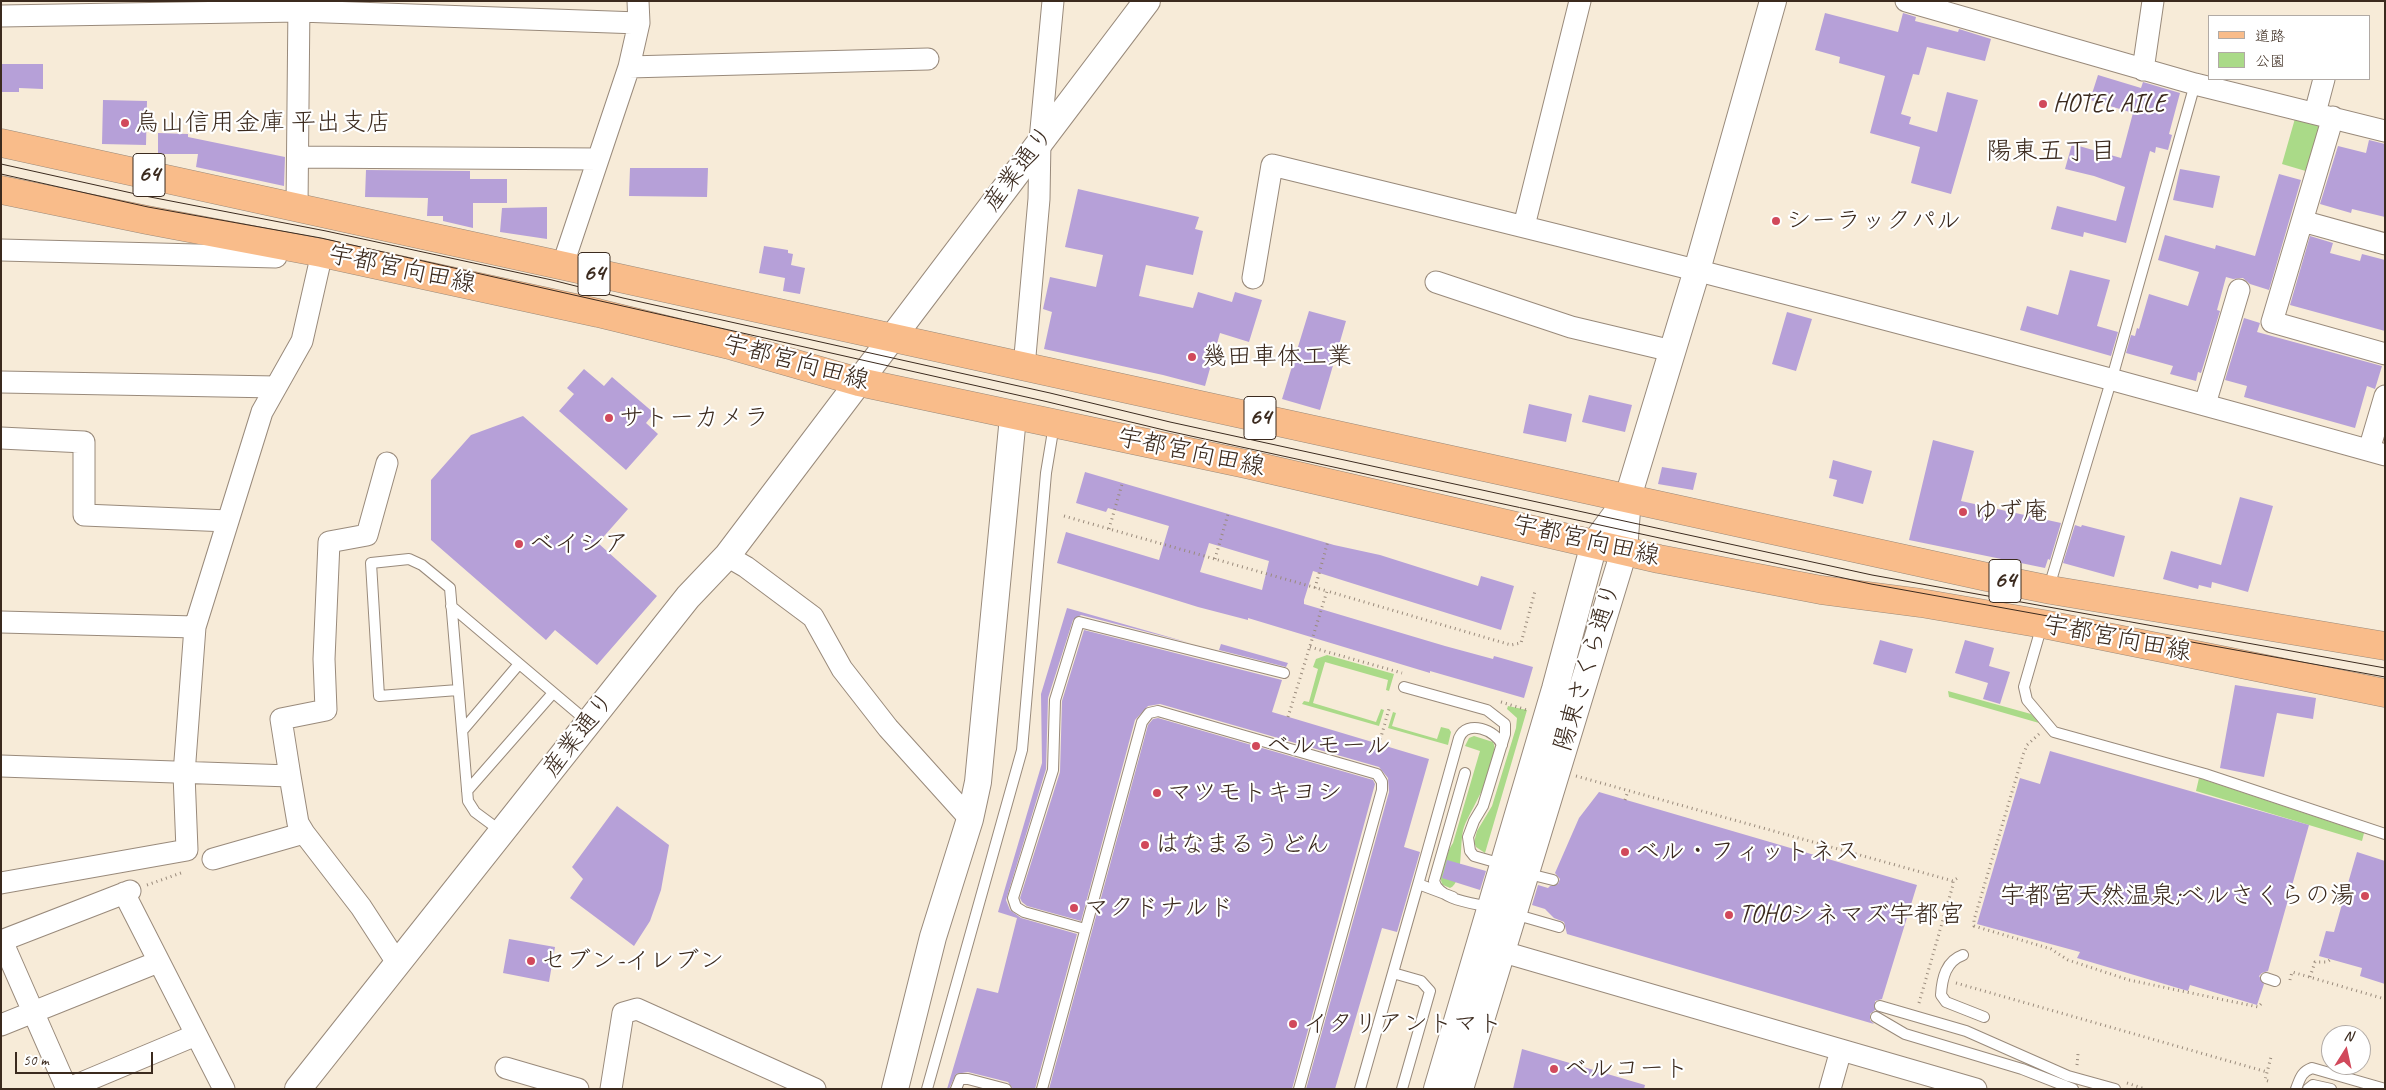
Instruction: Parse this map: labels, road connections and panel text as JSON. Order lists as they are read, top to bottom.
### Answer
{
  "streets": {
    "main road": ["64", "宇都宮向田線"],
    "street": ["産業通り", "陽東さくら通り"]
  },
  "crossings": [
    ["産業通り", "宇都宮向田線"],
    ["宇都宮向田線", "陽東さくら通り"]
  ],
  "districts": ["陽東五丁目"],
  "places": [
    "HOTEL AILE",
    "烏山信用金庫 平出支店",
    "シーラックパル",
    "幾田車体工業",
    "サトーカメラ",
    "ゆず庵",
    "ベイシア",
    "ベルモール",
    "マツモトキヨシ",
    "はなまるうどん",
    "ベル・フィットネス",
    "宇都宮天然温泉;ベルさくらの湯",
    "マクドナルド",
    "TOHOシネマズ宇都宮",
    "セブン-イレブン",
    "イタリアントマト",
    "ベルコート"
  ],
  "legend": ["道路", "公園"],
  "scale_bar": "50 m",
  "north": "top"
}
